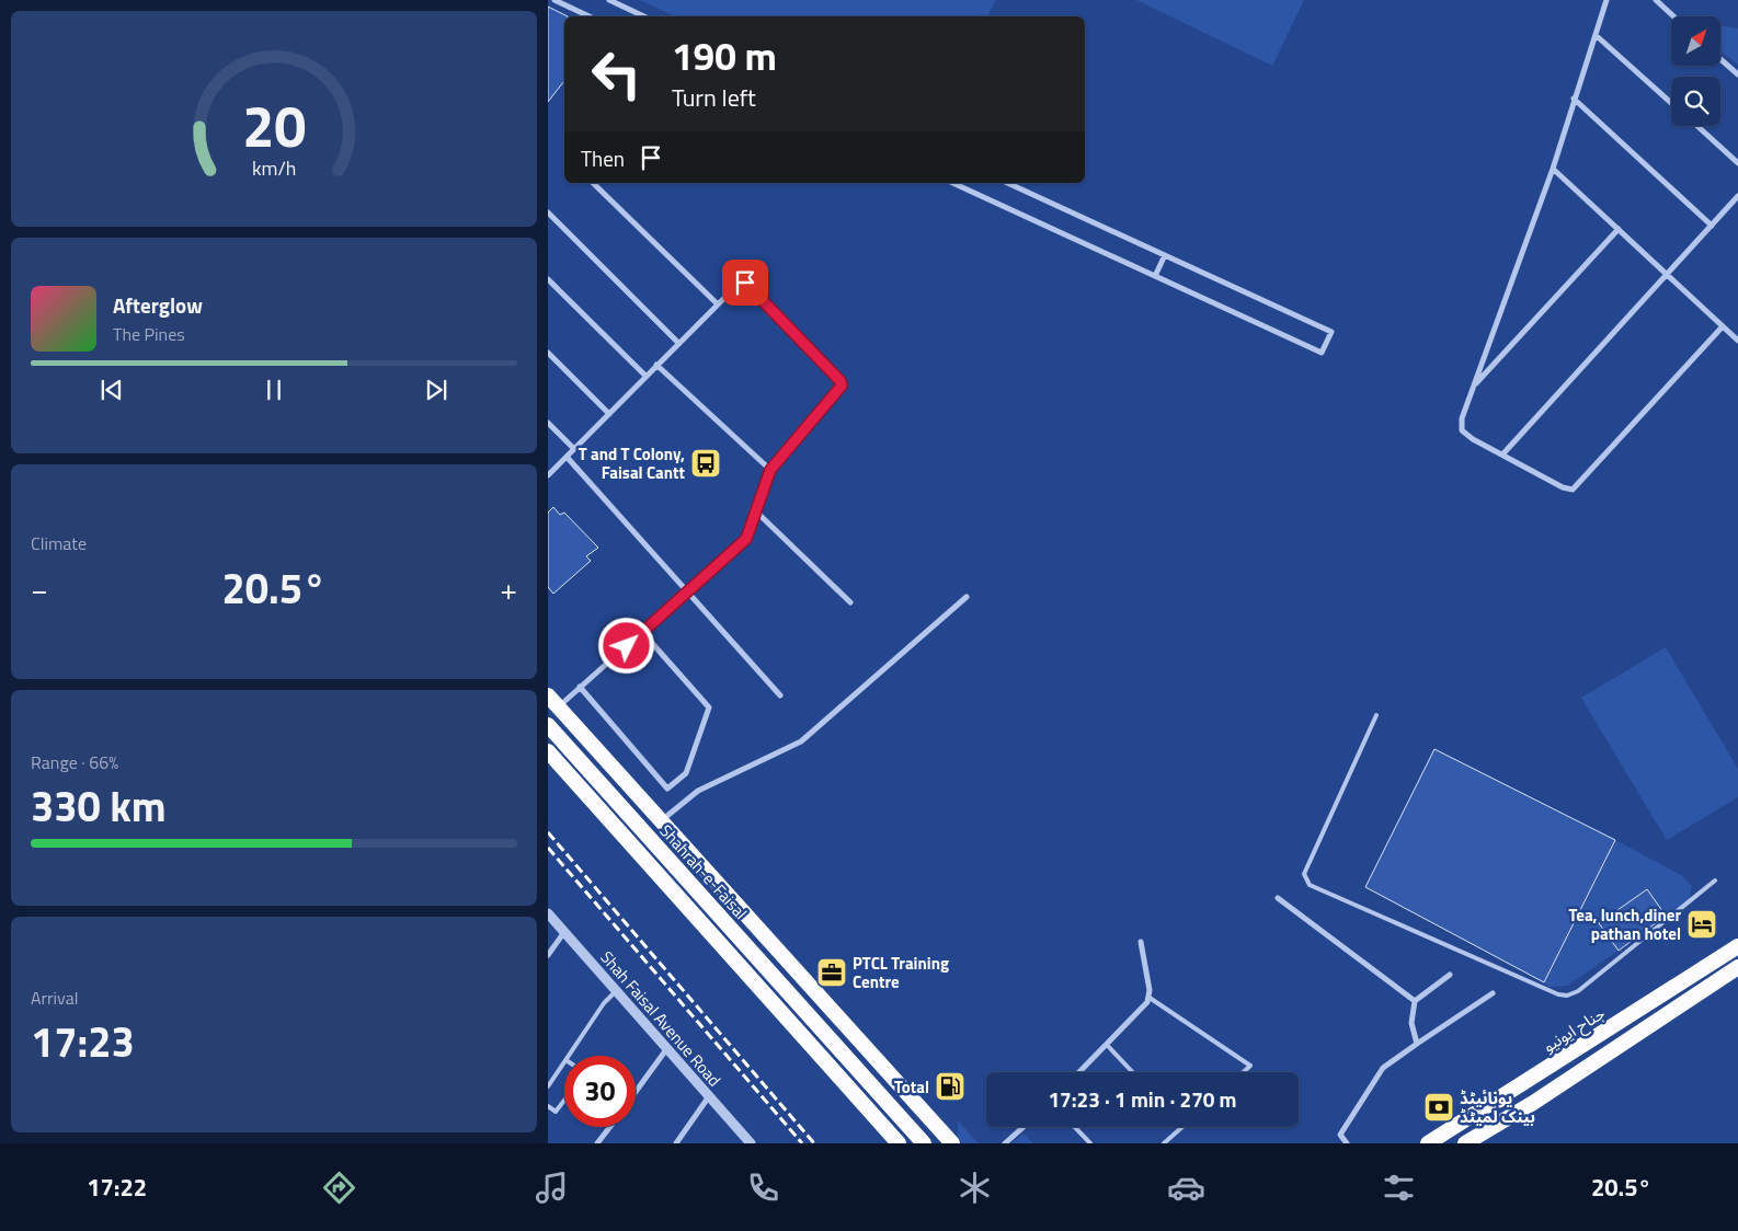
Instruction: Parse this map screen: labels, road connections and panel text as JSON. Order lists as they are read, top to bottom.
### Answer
{
  "streets": {
    "highway": ["Shahrah-e-Faisal", "جناح ایونیو"],
    "street": ["Shah Faisal Avenue Road"]
  },
  "places": {
    "bus stop": ["T and T Colony, Faisal Cantt"],
    "hotel": ["Tea, lunch,diner pathan hotel"],
    "office": ["PTCL Training Centre"],
    "fuel station": ["Total"],
    "bank": ["یونائیٹڈ بینک لمیٹڈ"]
  },
  "north": "top right",
  "page": {
    "turn": ["190 m", "Turn left"],
    "then": "Then",
    "song": ["Afterglow", "The Pines"],
    "tile": [
      "Climate",
      ["Range · 66%", "330 km"],
      ["Arrival", "17:23"]
    ],
    "heat": ["−", "20.5°", "+"],
    "limit": "30",
    "trip": "17:23 · 1 min · 270 m",
    "tabs": ["17:22", "20.5°"],
    "gauge": ["20", "km/h"]
  }
}
